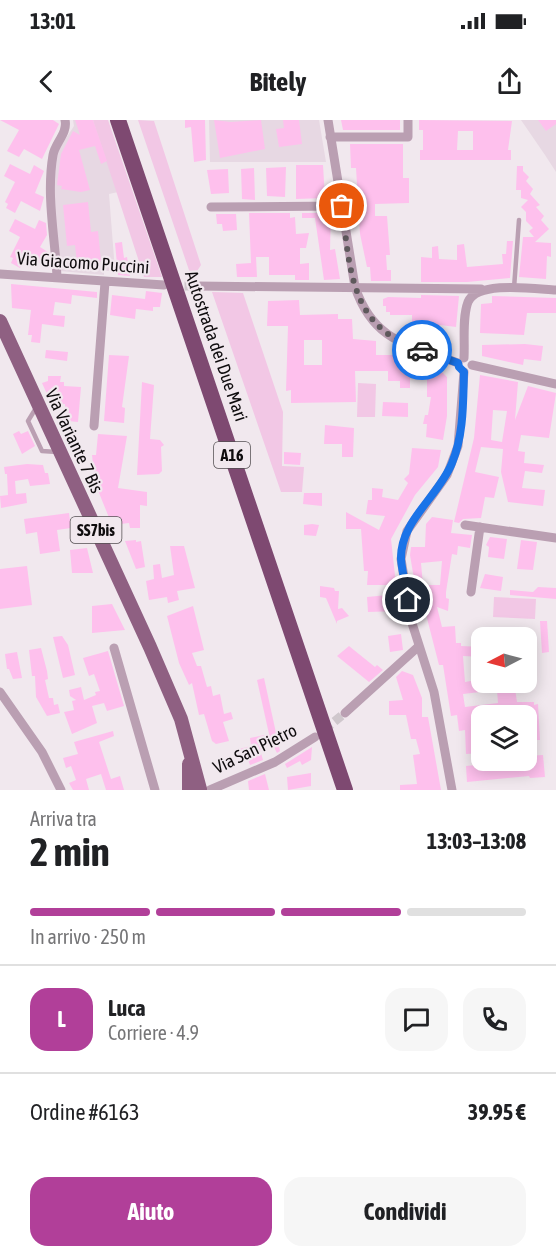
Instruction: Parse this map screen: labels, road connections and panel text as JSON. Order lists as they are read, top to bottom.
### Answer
{
  "streets": {
    "highway": ["Autostrada dei Due Mari", "A16"],
    "main road": ["Via Variante 7 Bis", "SS7bis"],
    "street": ["Via Giacomo Puccini", "Via San Pietro"]
  },
  "crossings": [
    ["Via Variante 7 Bis", "Via San Pietro"]
  ],
  "north": "left",
  "page": {
    "status": "13:01",
    "header": "Bitely",
    "heading": ["2 min", "Arriva tra", "13:03–13:08"],
    "panel": [
      "Luca",
      "Corriere · 4.9",
      "Ordine #6163",
      "39.95 €"
    ],
    "bar": "In arrivo · 250 m",
    "round": "L",
    "buttons": ["Aiuto", "Condividi"]
  }
}
